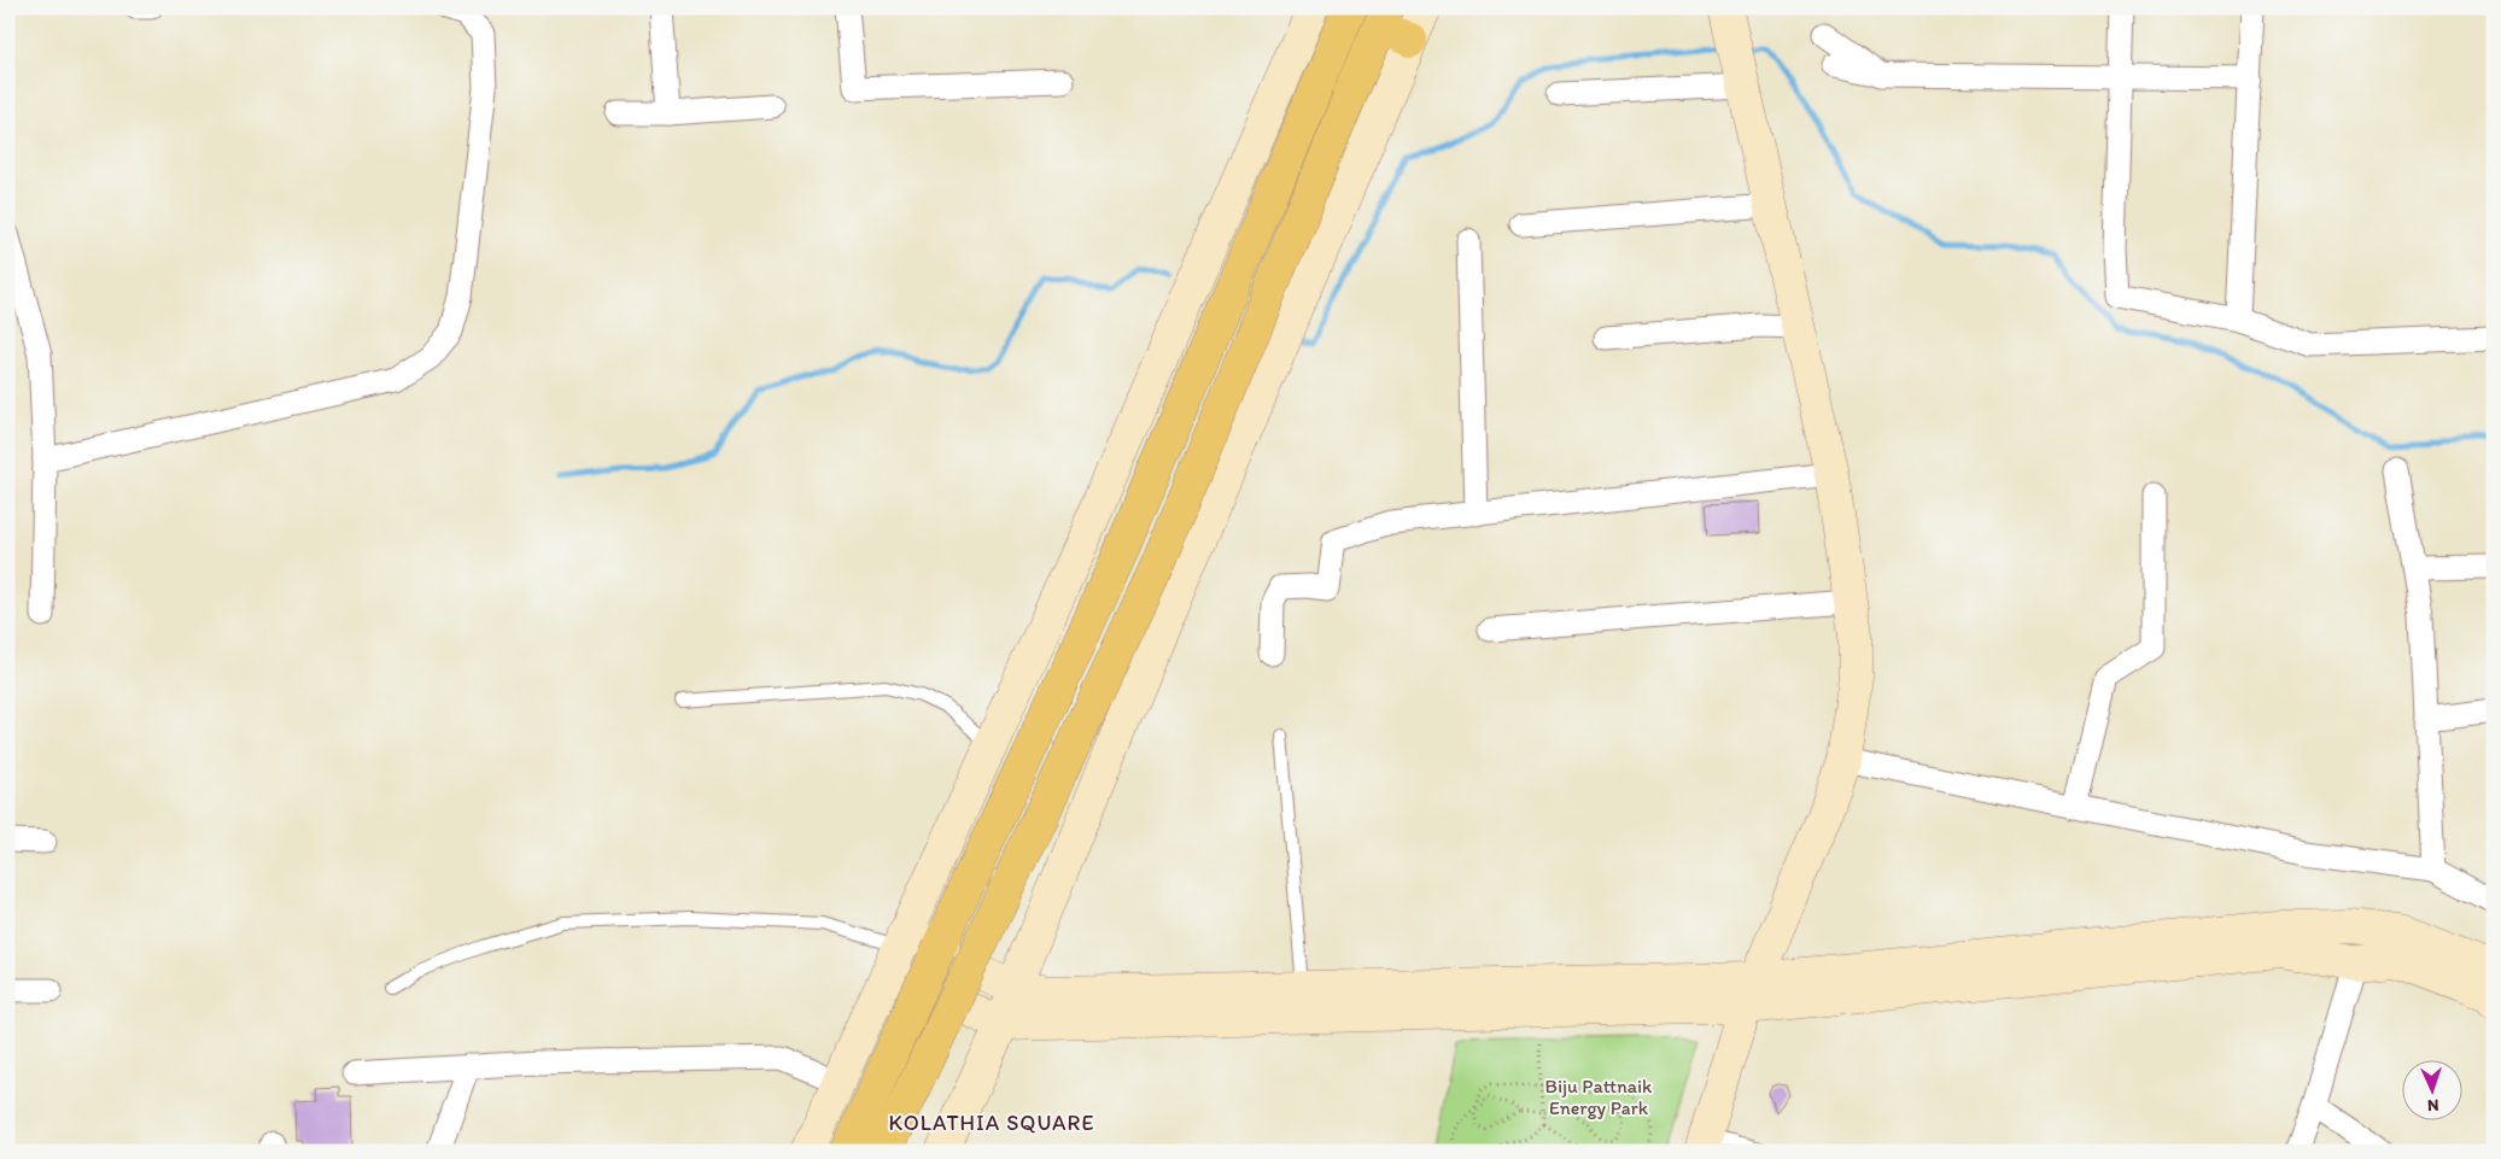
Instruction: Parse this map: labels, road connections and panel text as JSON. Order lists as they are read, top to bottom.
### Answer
{
  "districts": ["KOLATHIA SQUARE"],
  "parks": ["Biju Pattnaik Energy Park"],
  "north": "bottom"
}
